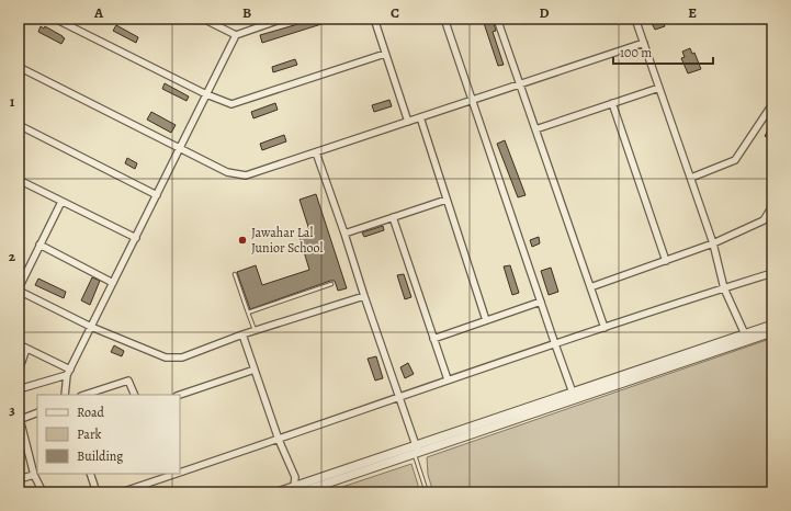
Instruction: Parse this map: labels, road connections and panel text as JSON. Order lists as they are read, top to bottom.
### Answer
{
  "places": ["Jawahar Lal Junior School"],
  "legend": ["Road", "Park", "Building"],
  "scale_bar": "100 m",
  "grid": {
    "columns": [
      "A",
      "B",
      "C",
      "D",
      "E"
    ],
    "rows": ["1", "2", "3"]
  }
}
